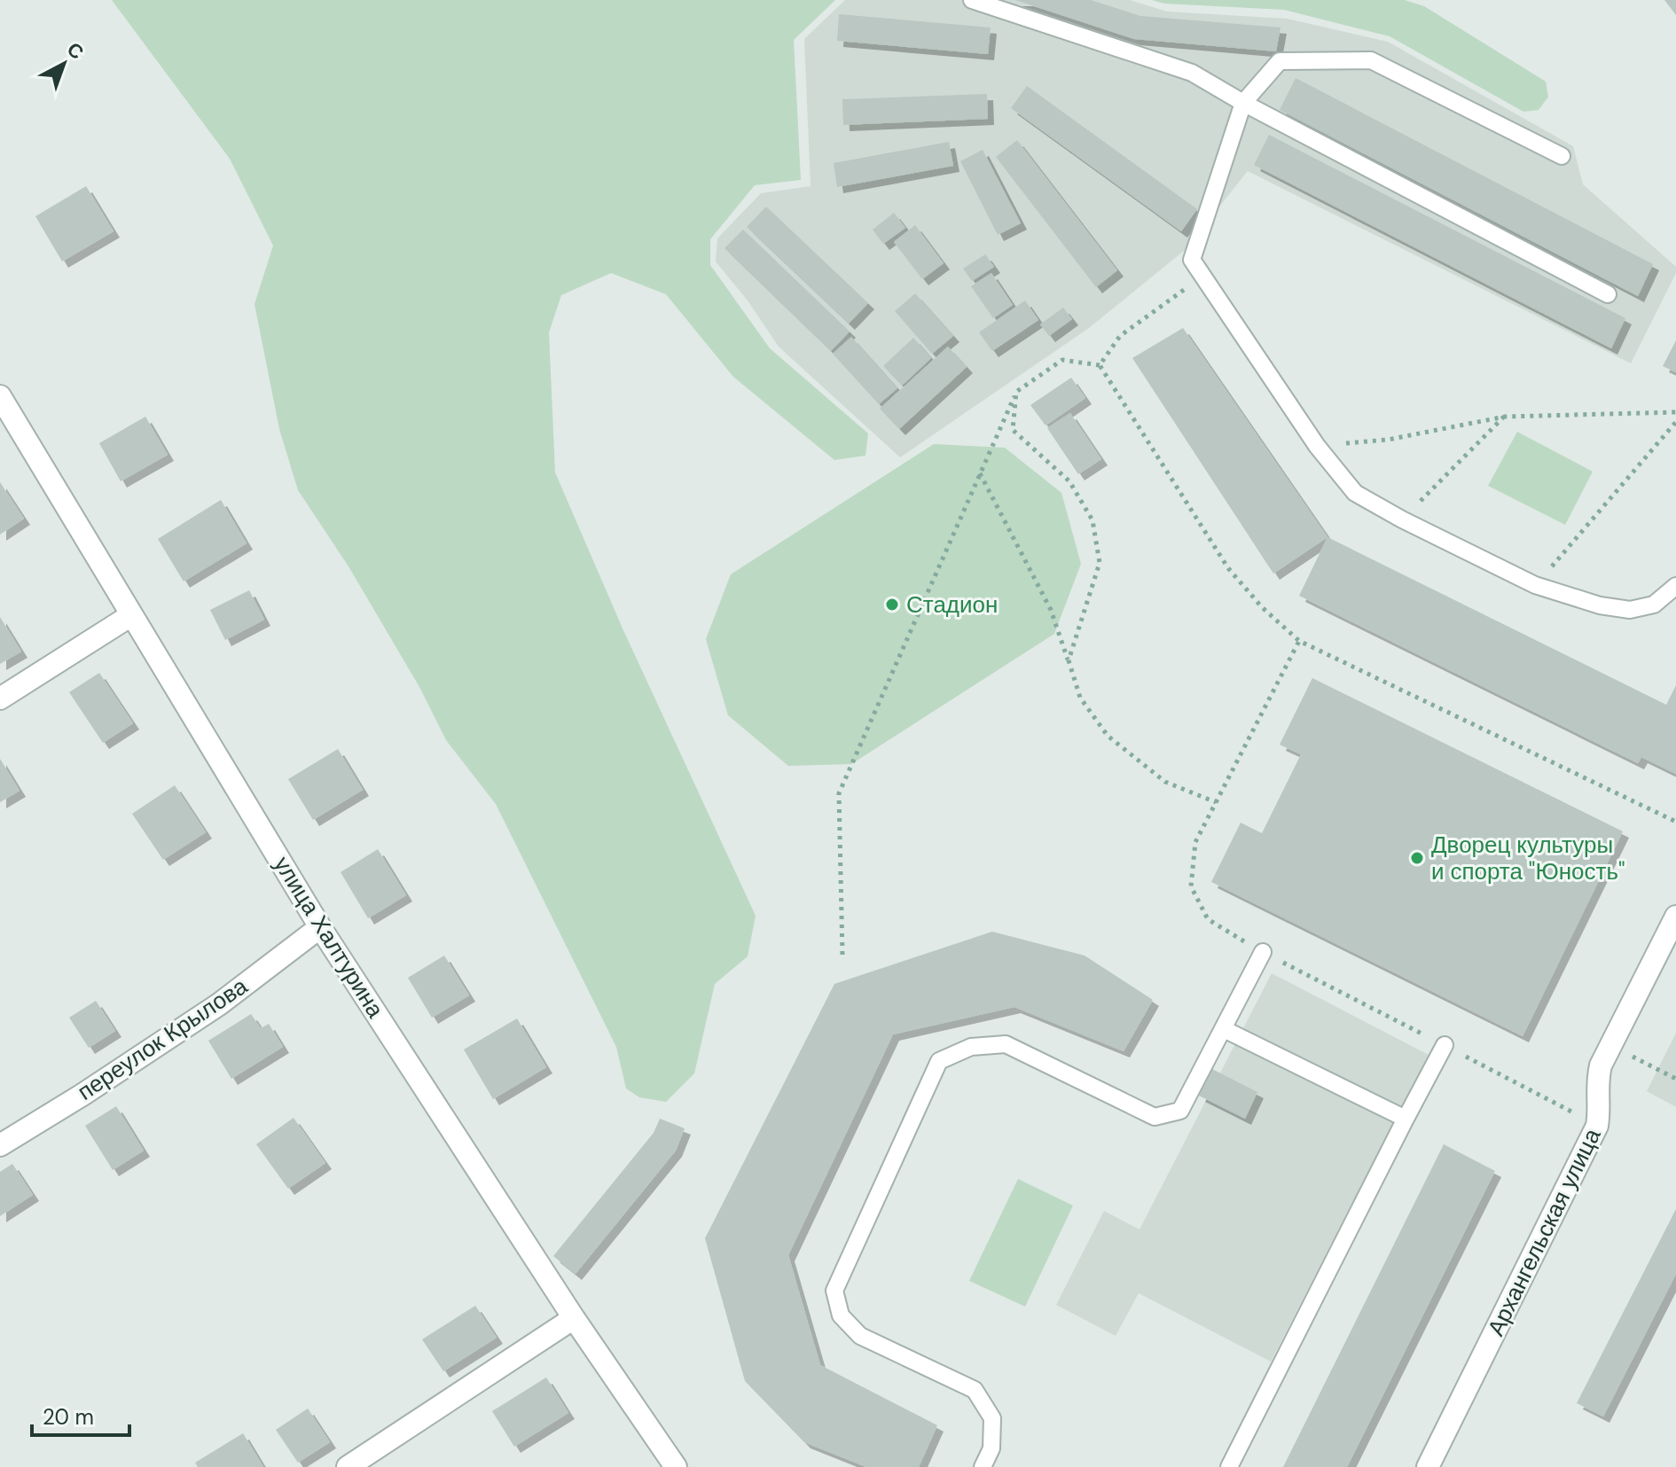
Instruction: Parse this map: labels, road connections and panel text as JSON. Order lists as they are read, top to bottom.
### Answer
{
  "streets": {
    "street": ["улица Халтурина", "переулок Крылова", "Архангельская улица"]
  },
  "crossings": [
    ["улица Халтурина", "переулок Крылова"]
  ],
  "places": ["Стадион", "Дворец культуры и спорта \"Юность\""],
  "scale_bar": "20 m",
  "north": "top right"
}
